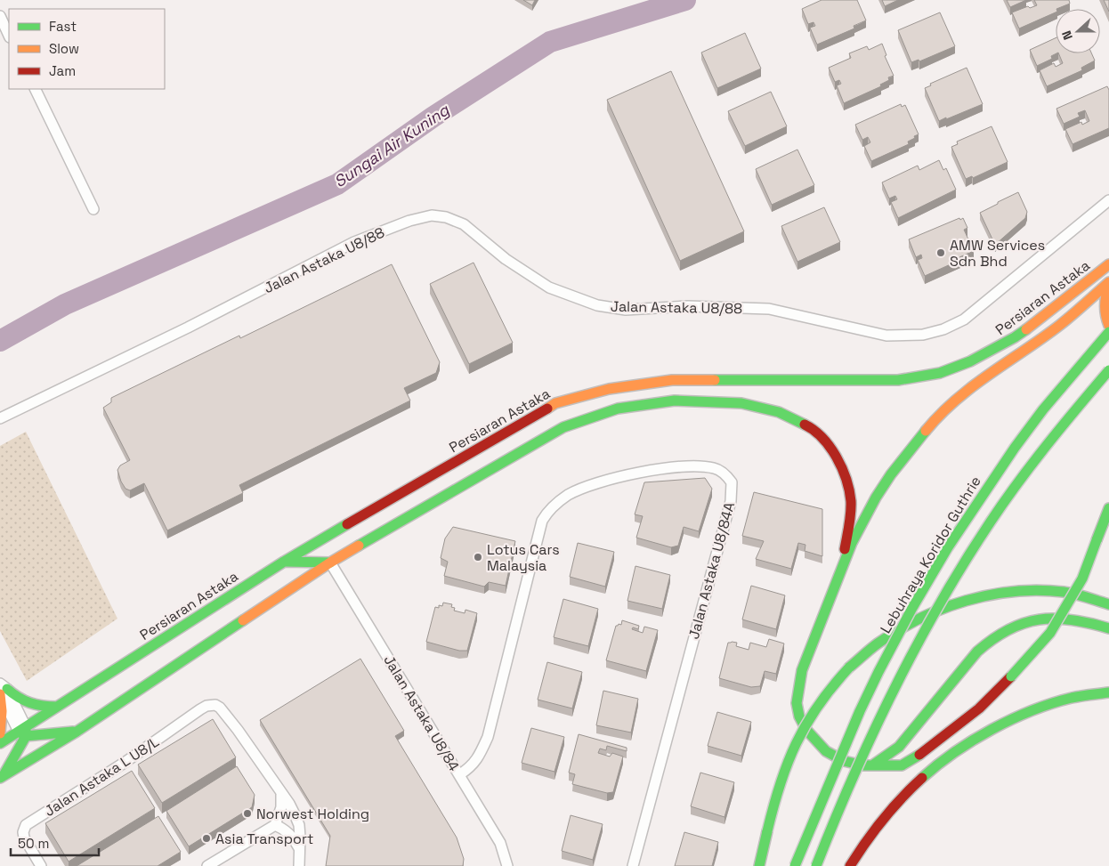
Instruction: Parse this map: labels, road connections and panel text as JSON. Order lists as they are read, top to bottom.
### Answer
{
  "streets": {
    "main road": ["Persiaran Astaka", "Lebuhraya Koridor Guthrie"],
    "street": [
      "Jalan Astaka U8/88",
      "Jalan Astaka U8/84A",
      "Jalan Astaka U8/84",
      "Jalan Astaka L U8/L"
    ]
  },
  "crossings": [
    ["Jalan Astaka U8/84A", "Jalan Astaka U8/84"]
  ],
  "water": ["Sungai Air Kuning"],
  "places": [
    "AMW Services Sdn Bhd",
    "Lotus Cars Malaysia",
    "Norwest Holding",
    "Asia Transport"
  ],
  "legend": ["Fast", "Slow", "Jam"],
  "scale_bar": "50 m",
  "north": "left"
}
